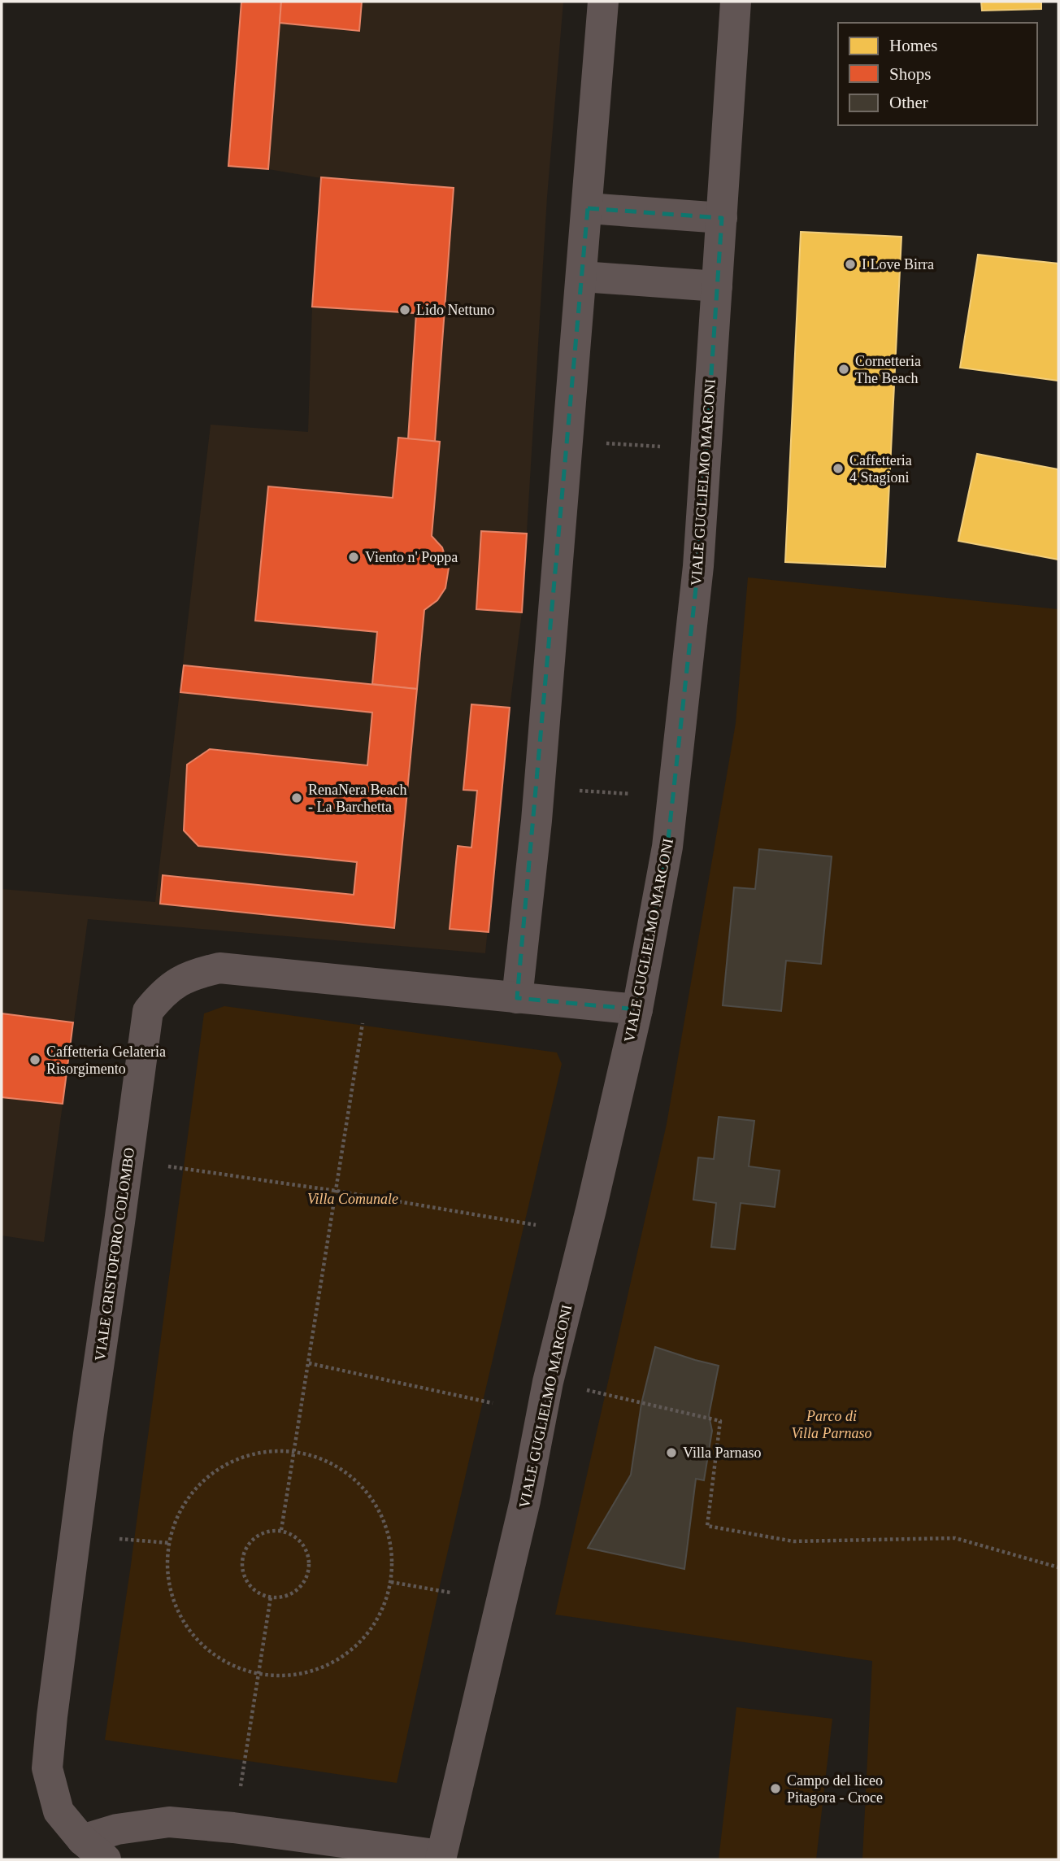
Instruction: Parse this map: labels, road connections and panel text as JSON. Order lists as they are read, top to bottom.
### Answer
{
  "streets": {
    "street": ["VIALE GUGLIELMO MARCONI", "VIALE CRISTOFORO COLOMBO"]
  },
  "crossings": [
    ["VIALE GUGLIELMO MARCONI", "VIALE CRISTOFORO COLOMBO"]
  ],
  "parks": ["Villa Comunale", "Parco di Villa Parnaso"],
  "places": [
    "I Love Birra",
    "Lido Nettuno",
    "Cornetteria The Beach",
    "Caffetteria 4 Stagioni",
    "Viento n' Poppa",
    "RenaNera Beach - La Barchetta",
    "Caffetteria Gelateria Risorgimento",
    "Villa Parnaso",
    "Campo del liceo Pitagora - Croce"
  ],
  "legend": ["Homes", "Shops", "Other"]
}
